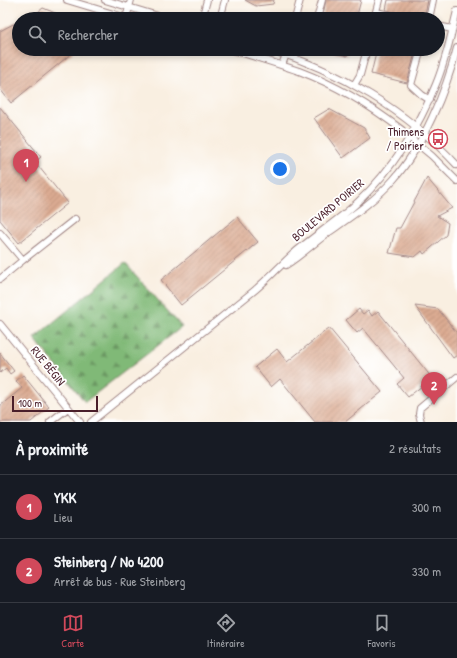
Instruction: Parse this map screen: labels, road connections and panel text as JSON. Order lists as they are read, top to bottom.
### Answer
{
  "streets": {
    "street": ["BOULEVARD POIRIER", "RUE BÉGIN"]
  },
  "places": {
    "bus stop": ["Thimens / Poirier"]
  },
  "scale_bar": "100 m",
  "page": {
    "search": "Rechercher",
    "pins": ["1", "2"],
    "scale": "100 m",
    "heading": ["À proximité", "2 résultats"],
    "list": [
      {
        "mark": "1",
        "name": "YKK",
        "note": "Lieu",
        "value": "300 m"
      },
      {
        "mark": "2",
        "name": "Steinberg / No 4200",
        "note": "Arrêt de bus · Rue Steinberg",
        "value": "330 m"
      }
    ],
    "nav": ["Carte", "Itinéraire", "Favoris"]
  }
}
